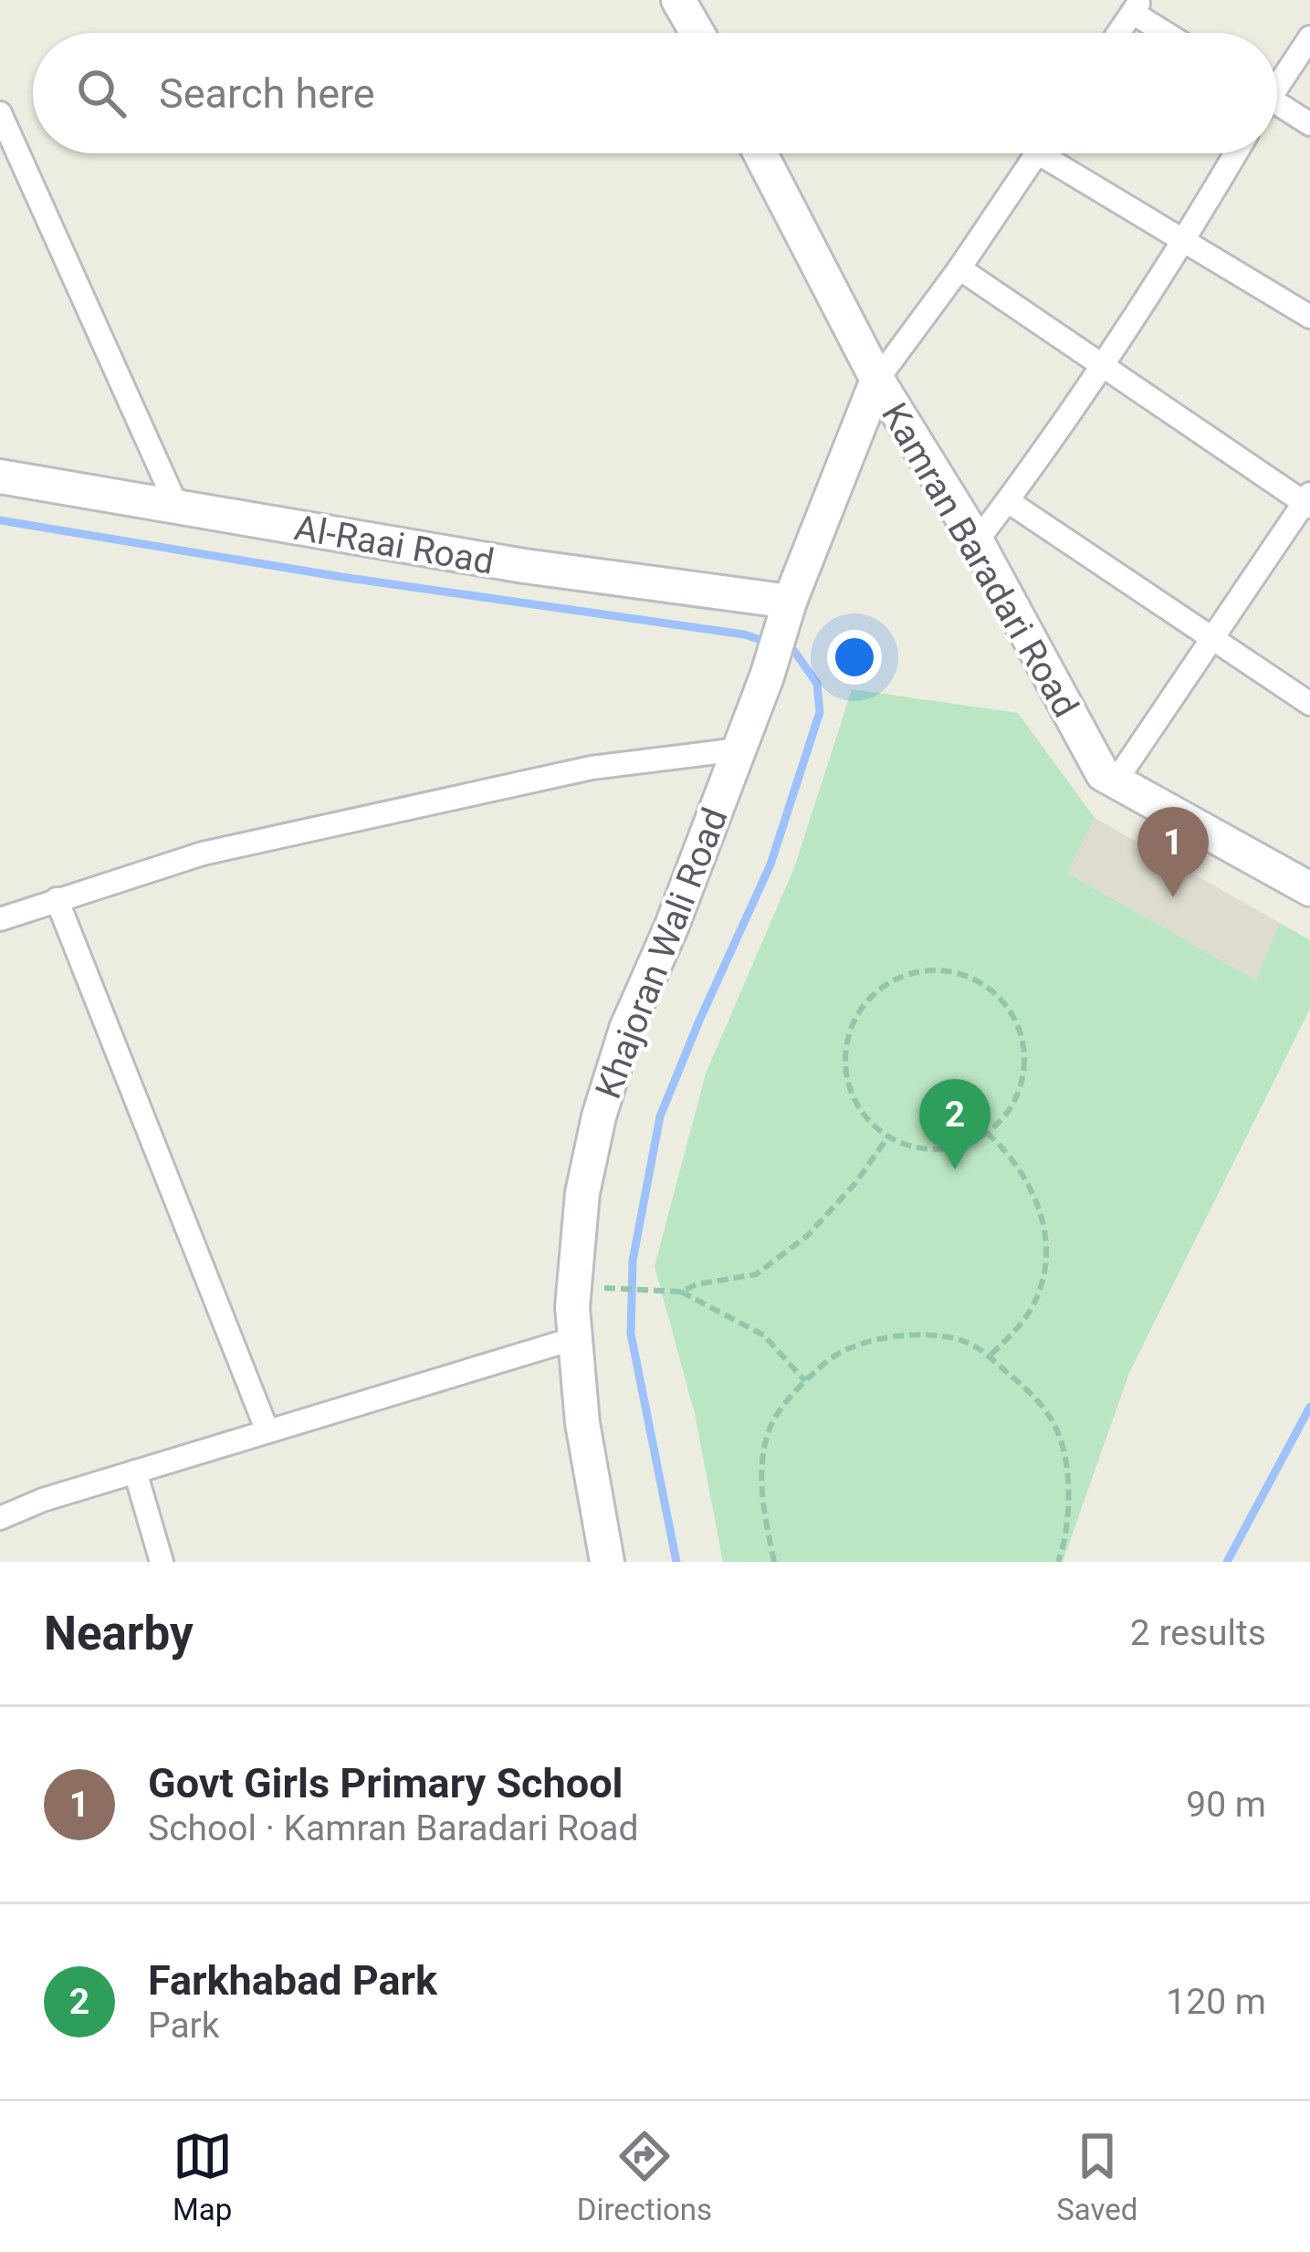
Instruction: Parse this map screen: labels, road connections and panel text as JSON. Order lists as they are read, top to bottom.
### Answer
{
  "streets": {
    "street": ["Al-Raai Road", "Kamran Baradari Road", "Khajoran Wali Road"]
  },
  "crossings": [
    ["Al-Raai Road", "Khajoran Wali Road"],
    ["Kamran Baradari Road", "Khajoran Wali Road"]
  ],
  "page": {
    "search": "Search here",
    "pins": ["1", "2"],
    "heading": ["Nearby", "2 results"],
    "list": [
      {
        "mark": "1",
        "name": "Govt Girls Primary School",
        "note": "School · Kamran Baradari Road",
        "value": "90 m"
      },
      {
        "mark": "2",
        "name": "Farkhabad Park",
        "note": "Park",
        "value": "120 m"
      }
    ],
    "nav": ["Map", "Directions", "Saved"]
  }
}
